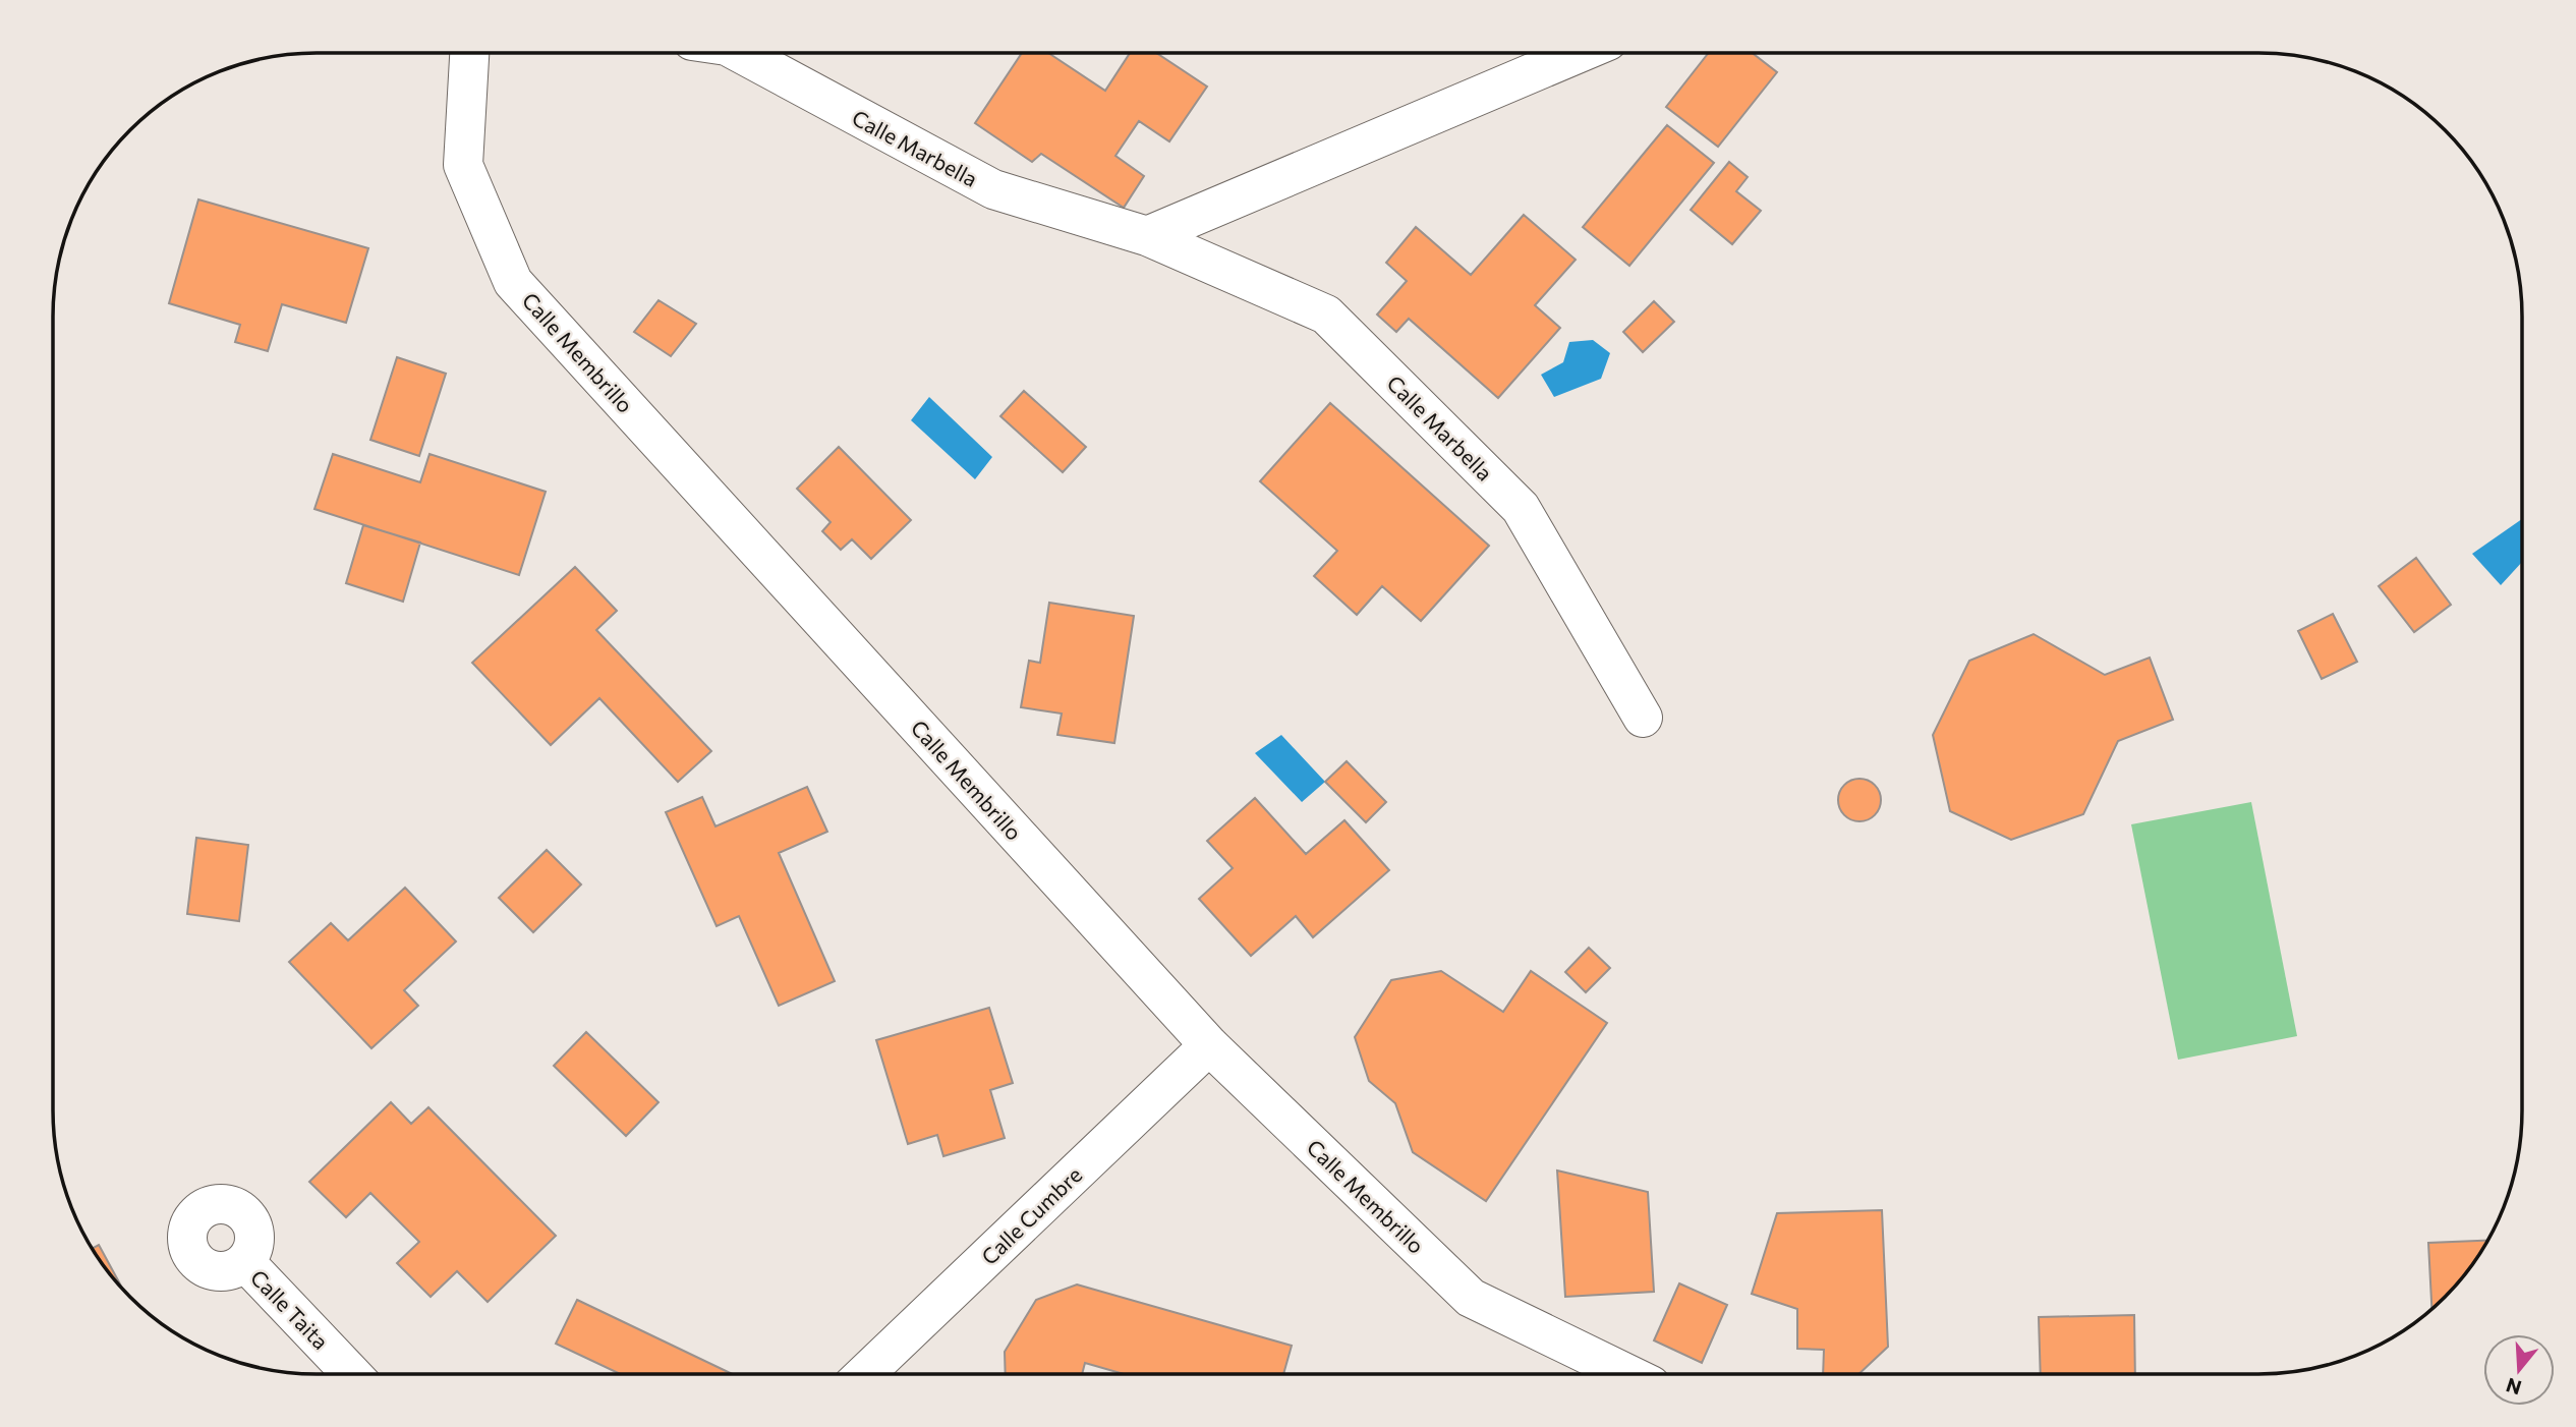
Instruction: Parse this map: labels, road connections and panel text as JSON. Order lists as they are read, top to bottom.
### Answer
{
  "streets": {
    "street": [
      "Calle Marbella",
      "Calle Membrillo",
      "Calle Cumbre",
      "Calle Taita"
    ]
  },
  "crossings": [
    ["Calle Membrillo", "Calle Cumbre"]
  ],
  "north": "bottom"
}
